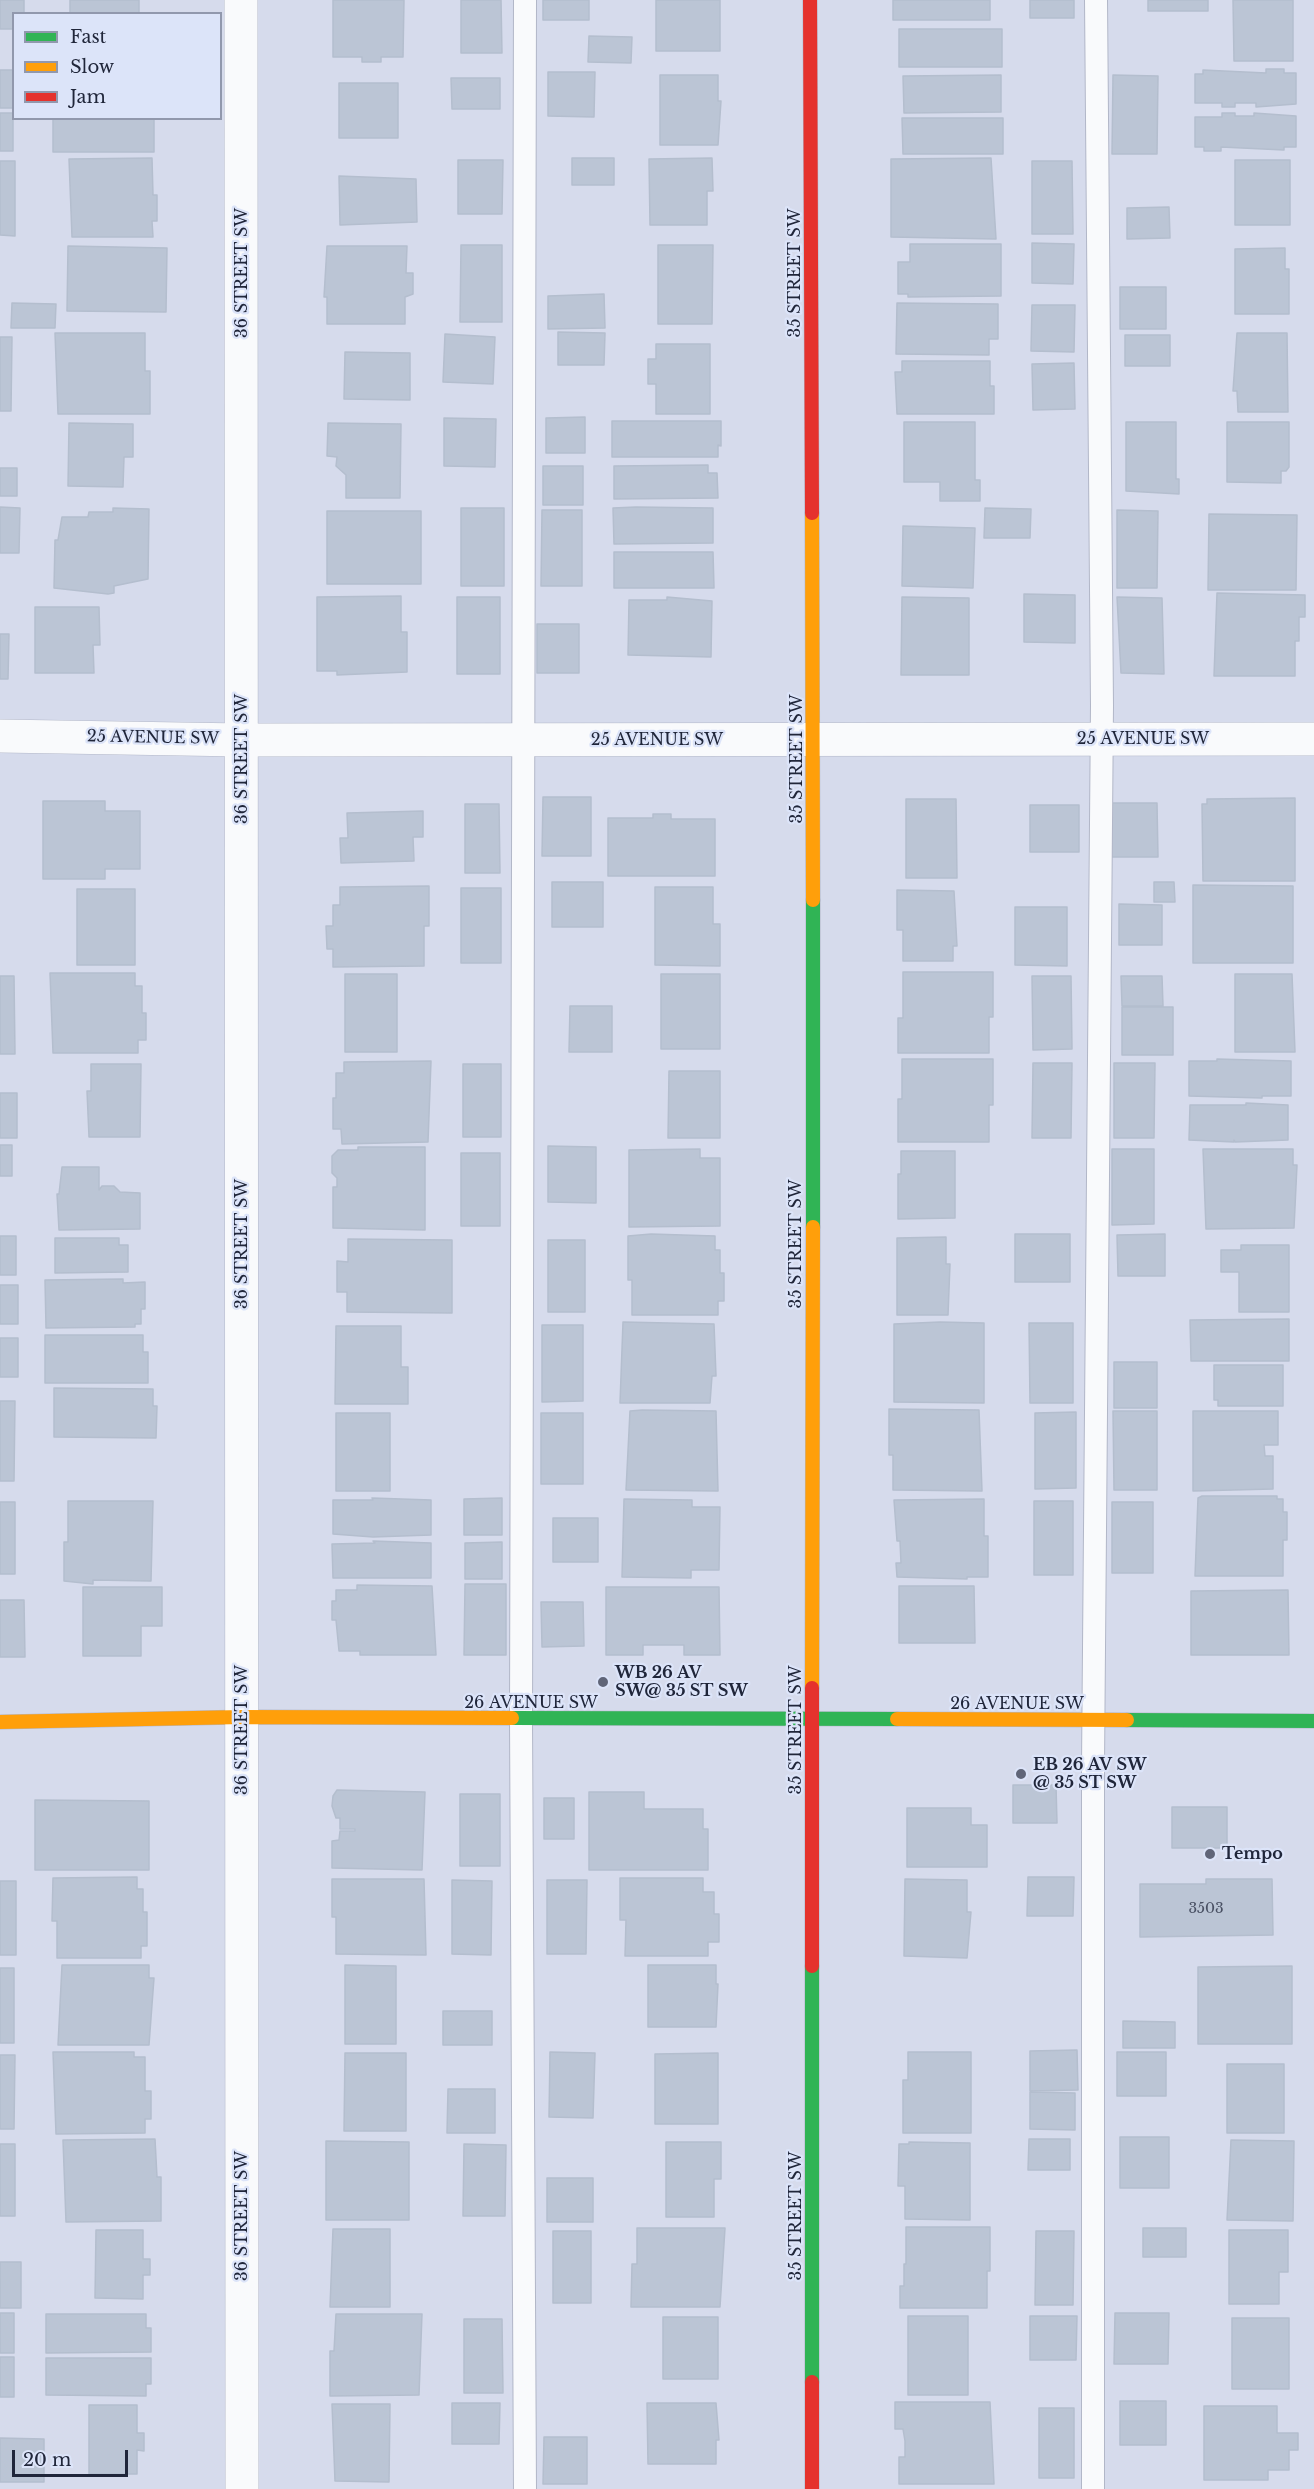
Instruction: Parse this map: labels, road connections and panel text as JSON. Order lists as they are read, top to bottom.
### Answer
{
  "streets": {
    "street": [
      "36 STREET SW",
      "35 STREET SW",
      "25 AVENUE SW",
      "26 AVENUE SW"
    ]
  },
  "crossings": [
    ["36 STREET SW", "25 AVENUE SW"],
    ["36 STREET SW", "26 AVENUE SW"],
    ["35 STREET SW", "25 AVENUE SW"],
    ["35 STREET SW", "26 AVENUE SW"]
  ],
  "places": ["WB 26 AV SW@ 35 ST SW", "EB 26 AV SW @ 35 ST SW", "Tempo"],
  "house_numbers": ["3503"],
  "legend": ["Fast", "Slow", "Jam"],
  "scale_bar": "20 m"
}
